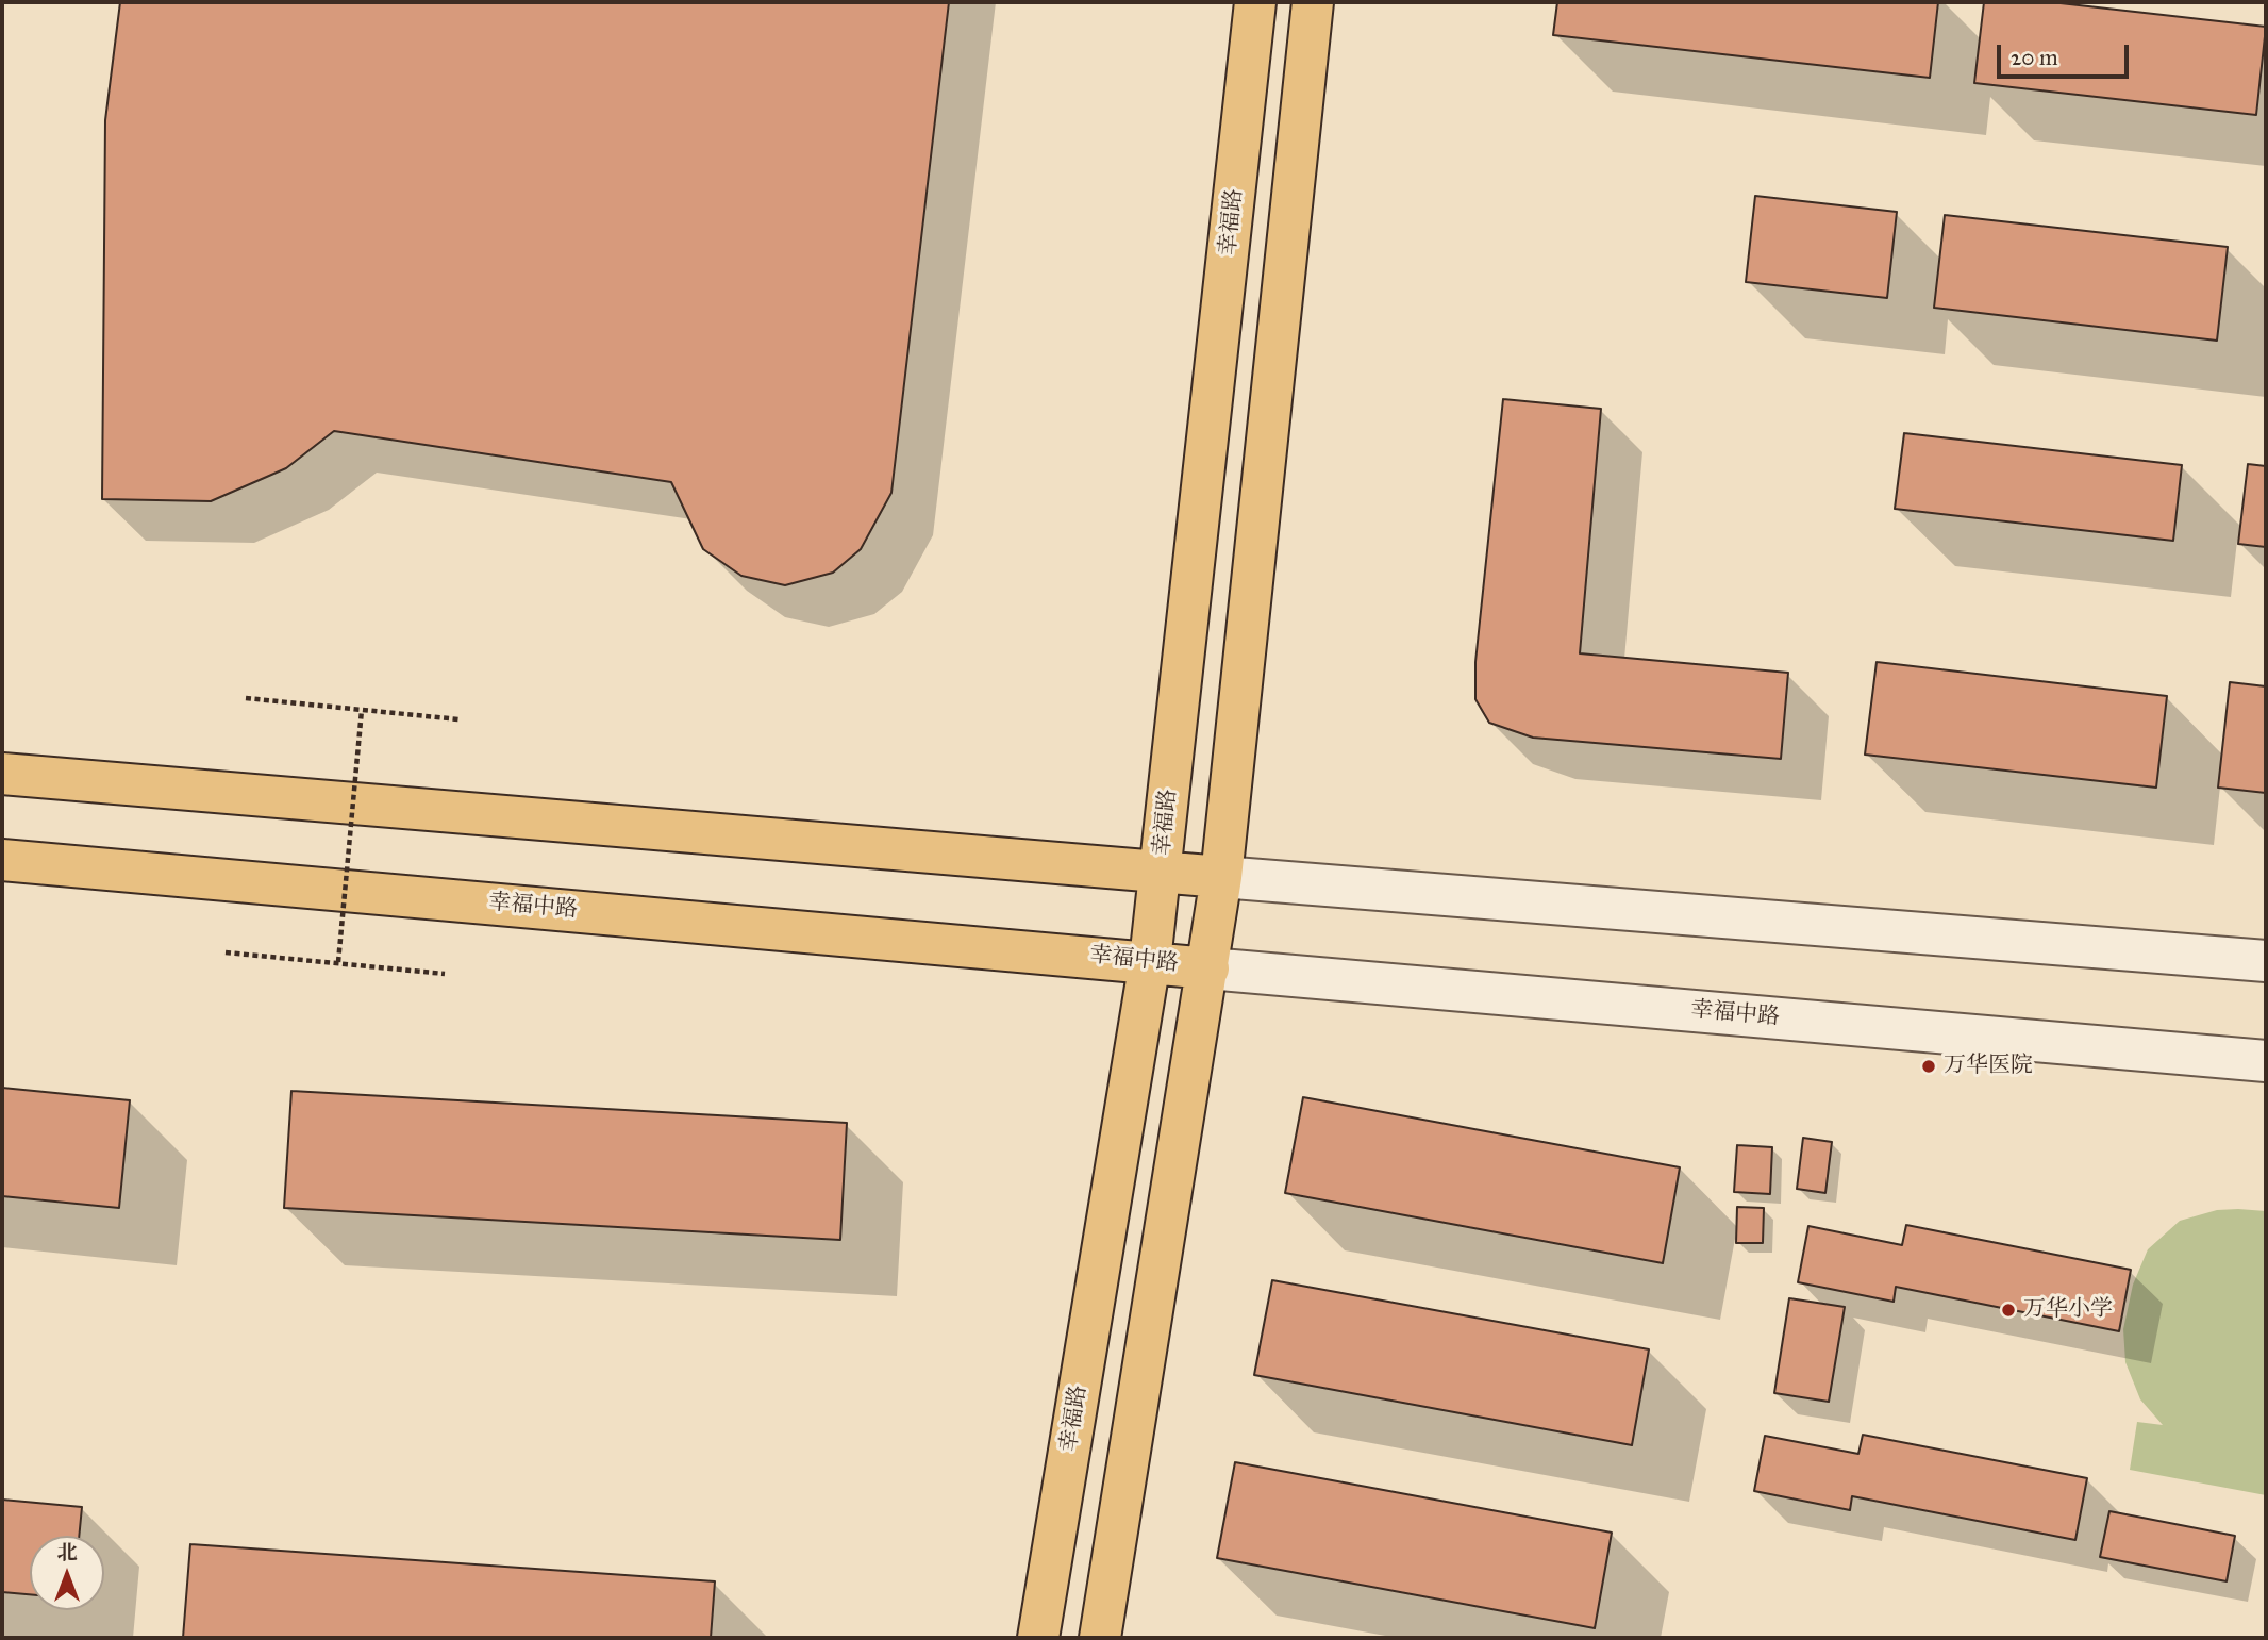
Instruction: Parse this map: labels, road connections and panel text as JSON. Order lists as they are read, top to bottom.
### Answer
{
  "streets": {
    "main road": ["幸福路", "幸福中路"]
  },
  "crossings": [
    ["幸福路", "幸福中路"]
  ],
  "places": ["万华医院", "万华小学"],
  "scale_bar": "20 m",
  "north": "top"
}
